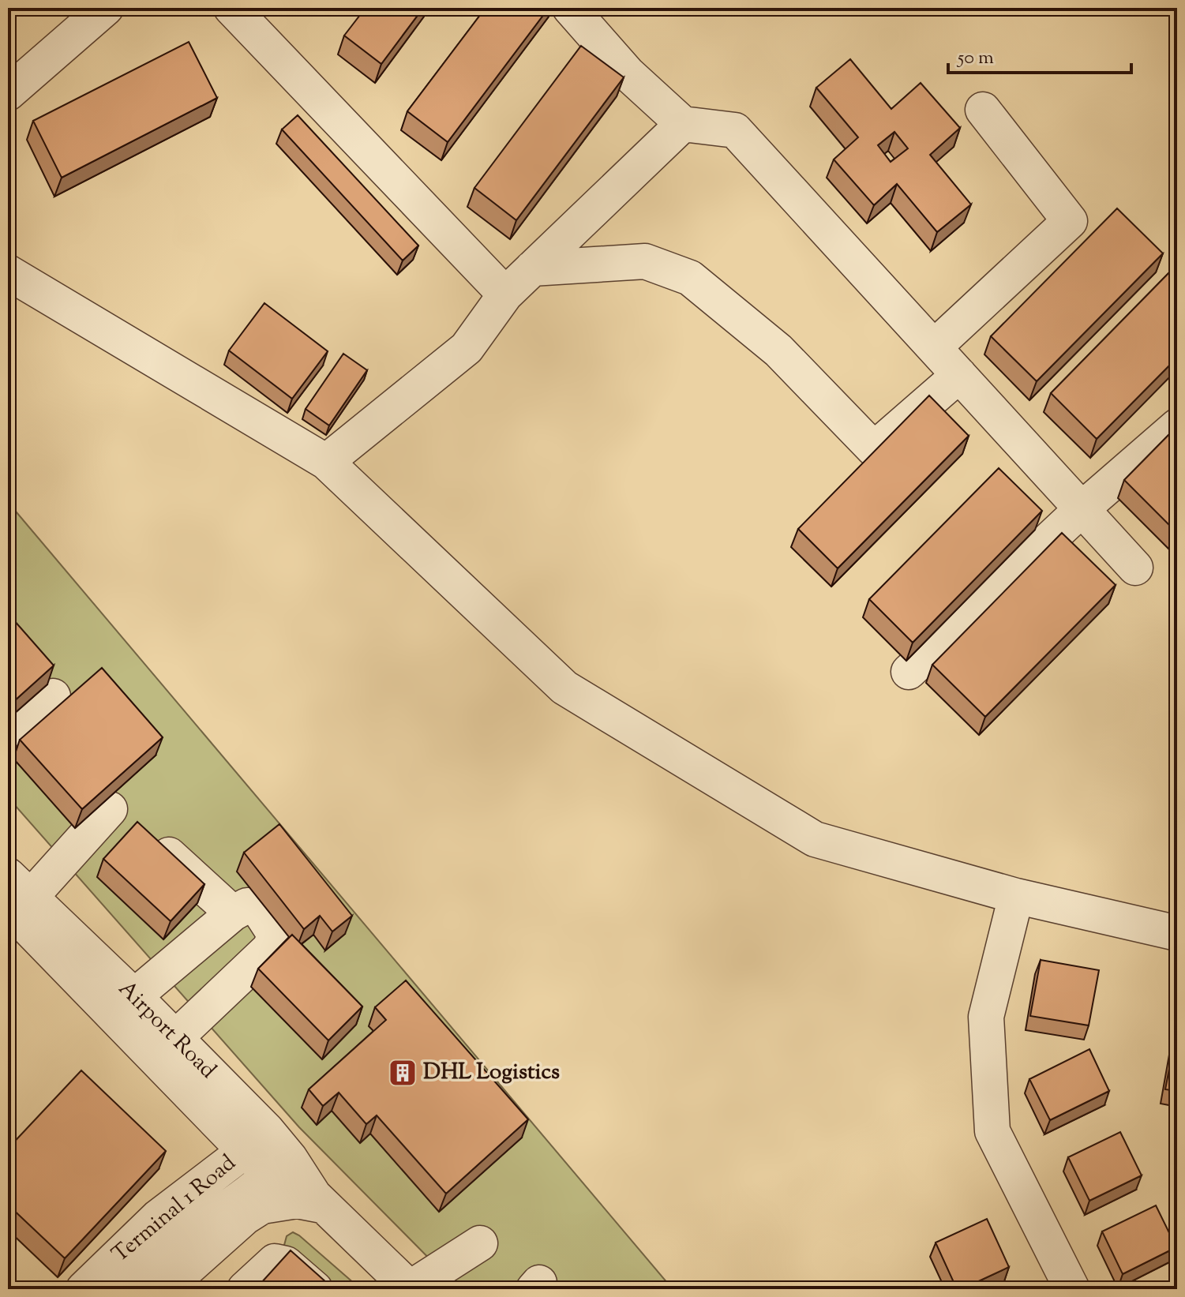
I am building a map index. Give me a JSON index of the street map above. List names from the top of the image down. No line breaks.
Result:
{"streets":{"street":["Airport Road","Terminal 1 Road"]},"crossings":[["Airport Road","Terminal 1 Road"]],"places":{"building":["DHL Logistics"]},"scale_bar":"50 m"}
